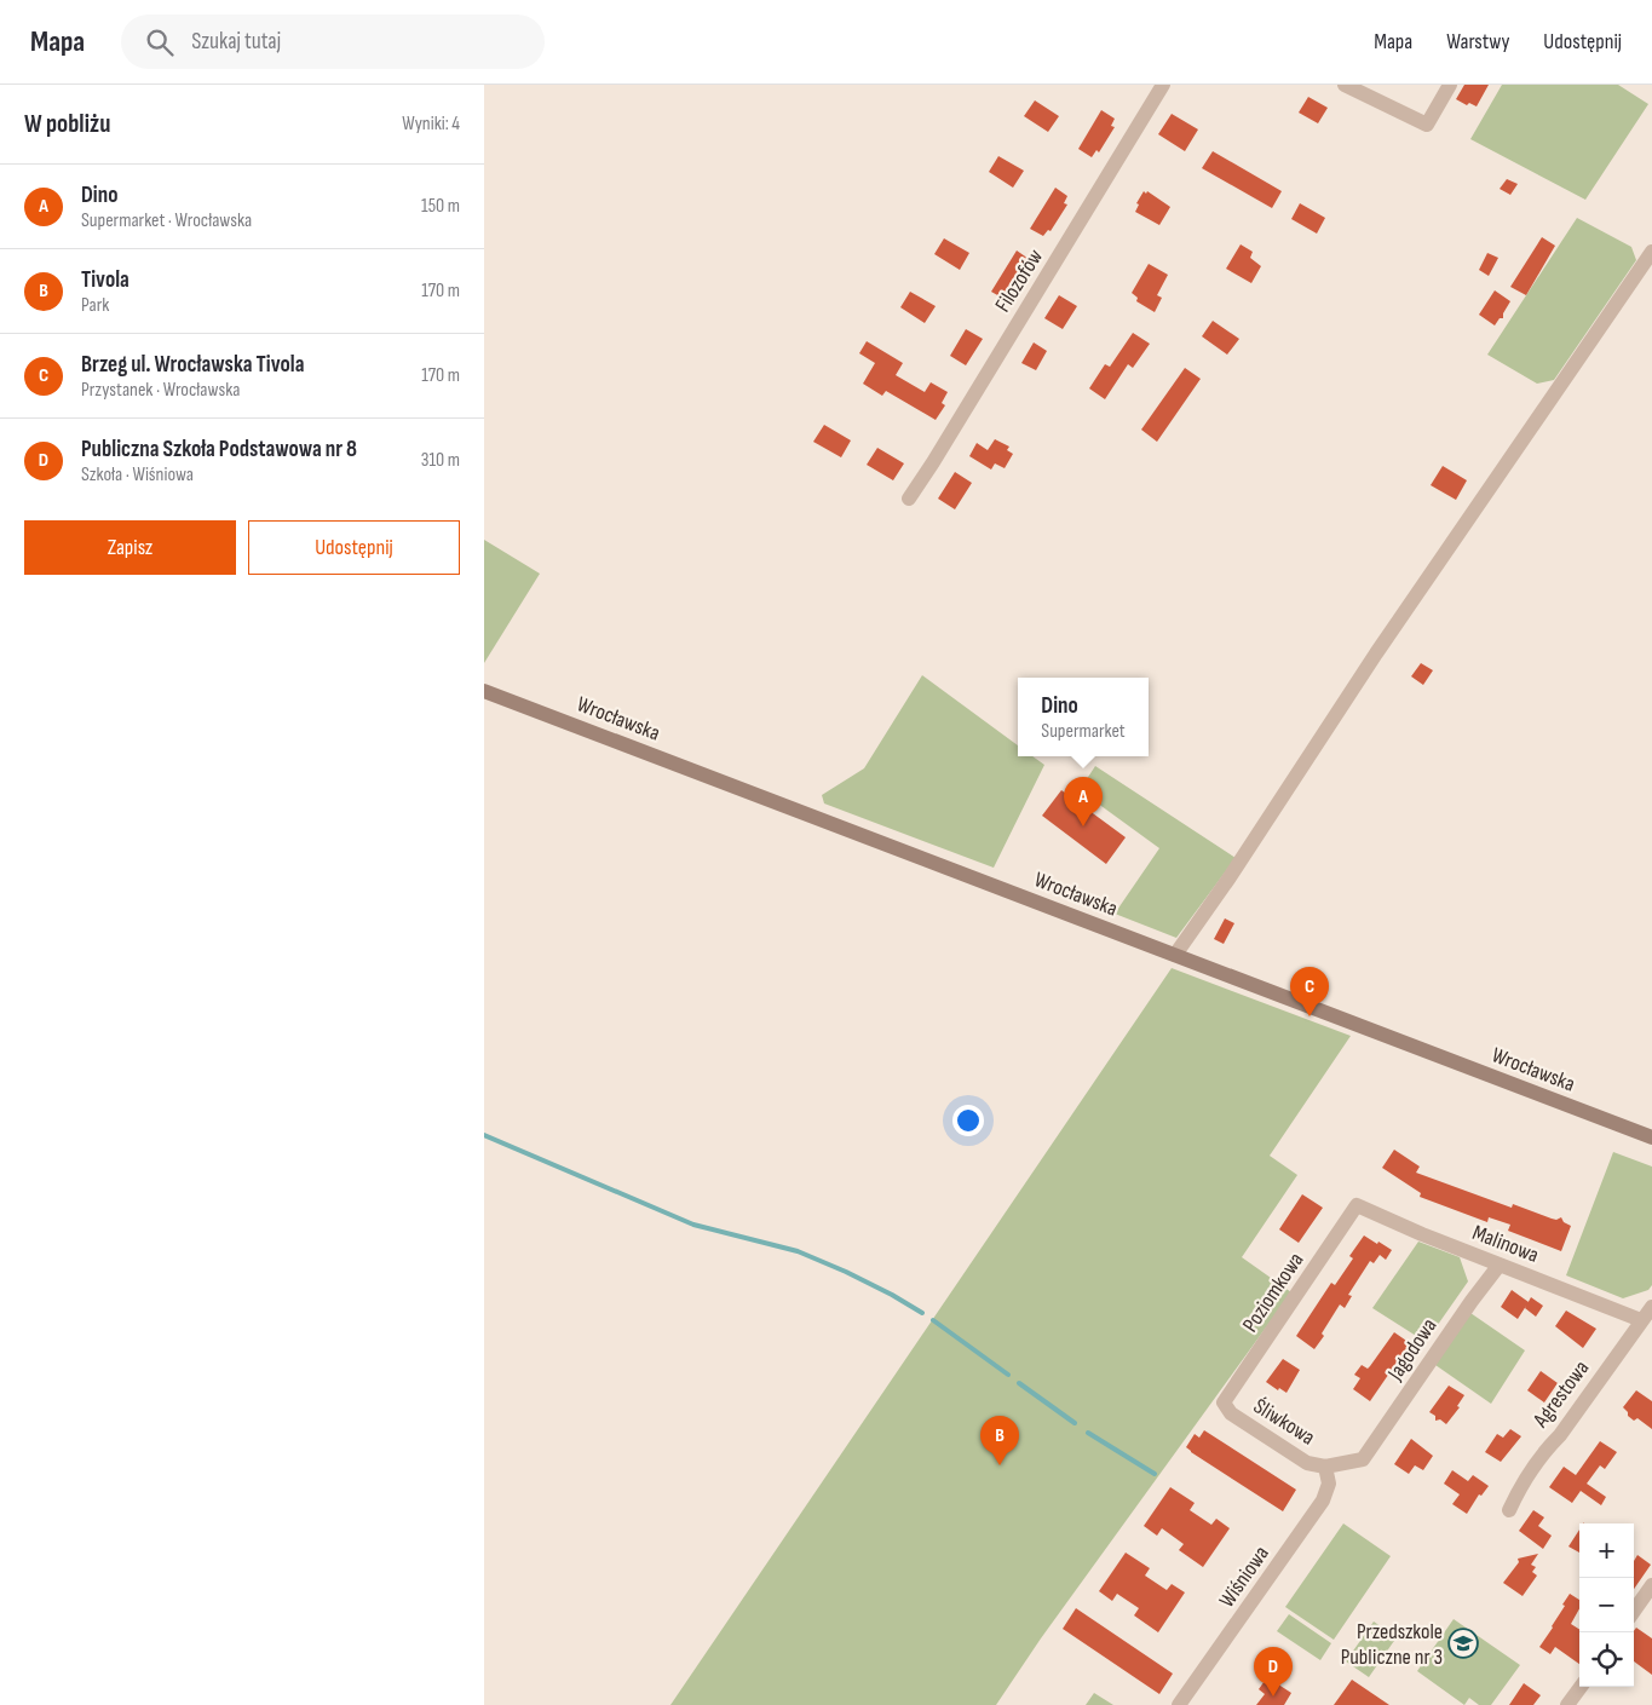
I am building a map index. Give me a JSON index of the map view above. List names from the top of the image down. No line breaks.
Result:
{"streets":{"street":["Filozofów","Wrocławska","Malinowa","Poziomkowa","Jagodowa","Agrestowa","Śliwkowa","Wiśniowa"]},"crossings":[["Malinowa","Poziomkowa"],["Malinowa","Jagodowa"],["Malinowa","Agrestowa"],["Poziomkowa","Śliwkowa"],["Jagodowa","Śliwkowa"],["Śliwkowa","Wiśniowa"]],"places":{"school or university":["Przedszkole Publiczne nr 3"]},"page":{"header":"Mapa","search":"Szukaj tutaj","nav":["Mapa","Warstwy","Udostępnij"],"heading":["W pobliżu","Wyniki: 4"],"list":[{"mark":"A","name":"Dino","note":"Supermarket · Wrocławska","value":"150 m"},{"mark":"B","name":"Tivola","note":"Park","value":"170 m"},{"mark":"C","name":"Brzeg ul. Wrocławska Tivola","note":"Przystanek · Wrocławska","value":"170 m"},{"mark":"D","name":"Publiczna Szkoła Podstawowa nr 8","note":"Szkoła · Wiśniowa","value":"310 m"}],"buttons":["Zapisz","Udostępnij"],"popup":["Dino","Supermarket"],"pins":["A","C","B","D"],"map_buttons":["+","−"]}}
